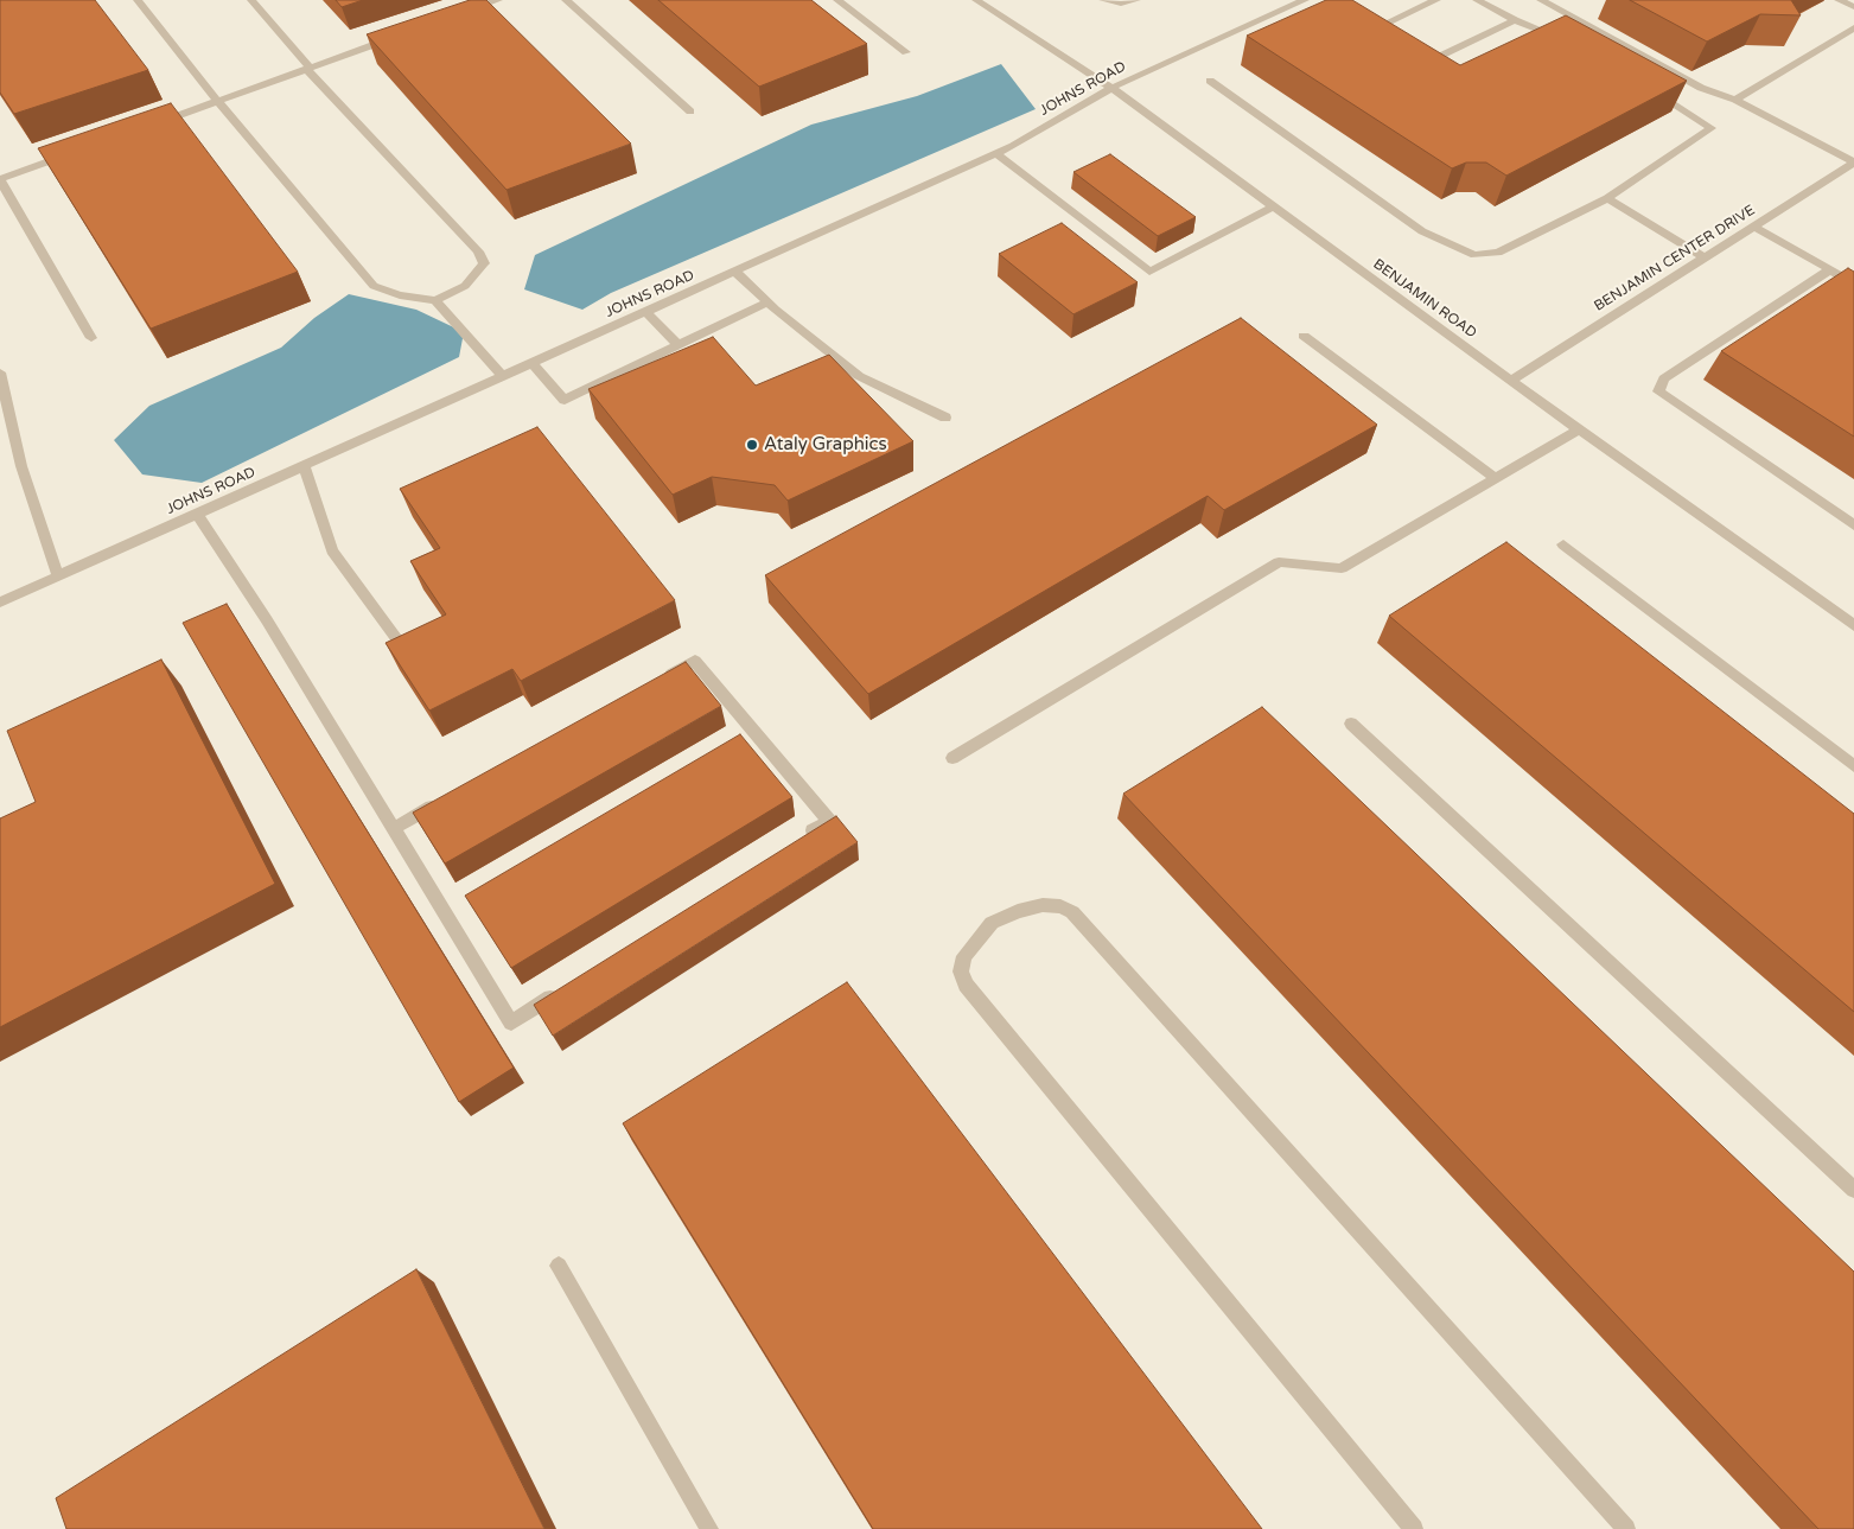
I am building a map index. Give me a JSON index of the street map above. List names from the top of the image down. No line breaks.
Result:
{"streets":{"street":["JOHNS ROAD","BENJAMIN CENTER DRIVE","BENJAMIN ROAD"]},"crossings":[["JOHNS ROAD","BENJAMIN ROAD"],["BENJAMIN CENTER DRIVE","BENJAMIN ROAD"]],"places":["Ataly Graphics"]}
